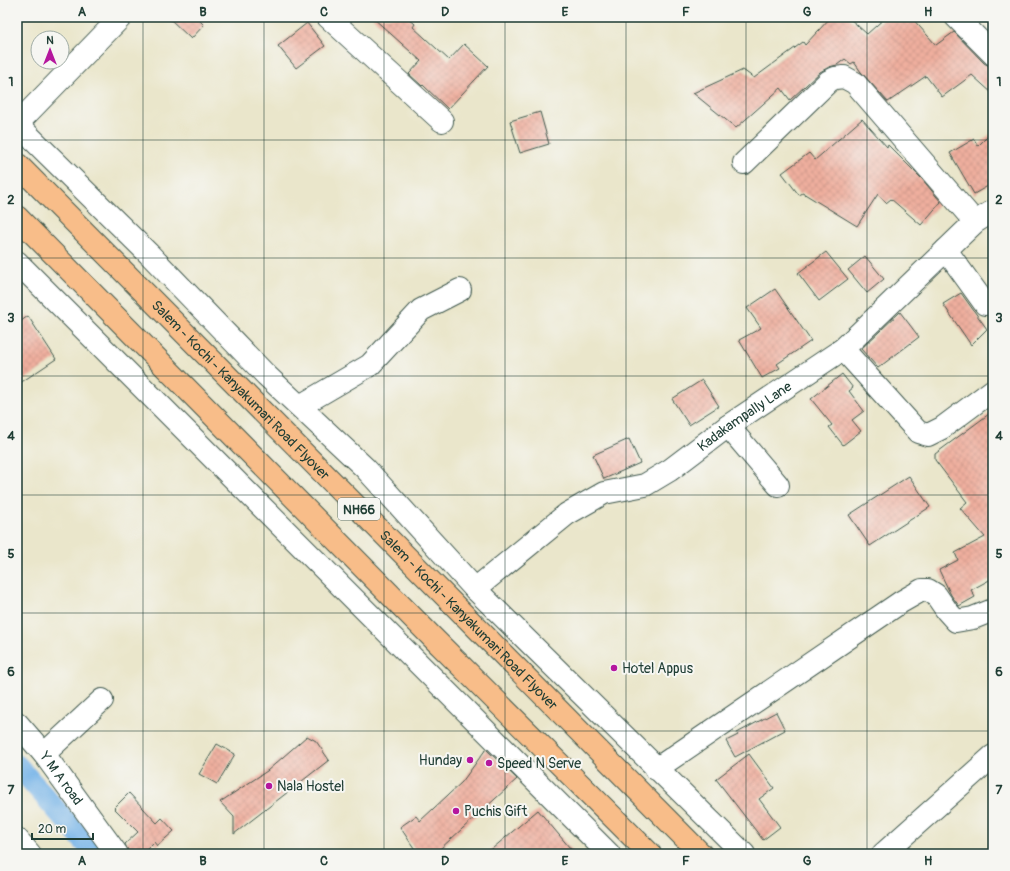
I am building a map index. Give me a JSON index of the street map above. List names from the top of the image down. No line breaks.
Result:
{"streets":{"highway":["Salem - Kochi - Kanyakumari Road Flyover","NH66"],"street":["Kadakampally Lane","Y M A road"]},"places":["Hotel Appus","Hunday","Speed N Serve","Nala Hostel","Puchis Gift"],"scale_bar":"20 m","north":"top","grid":{"columns":["A","B","C","D","E","F","G","H"],"rows":["1","2","3","4","5","6","7"]}}
